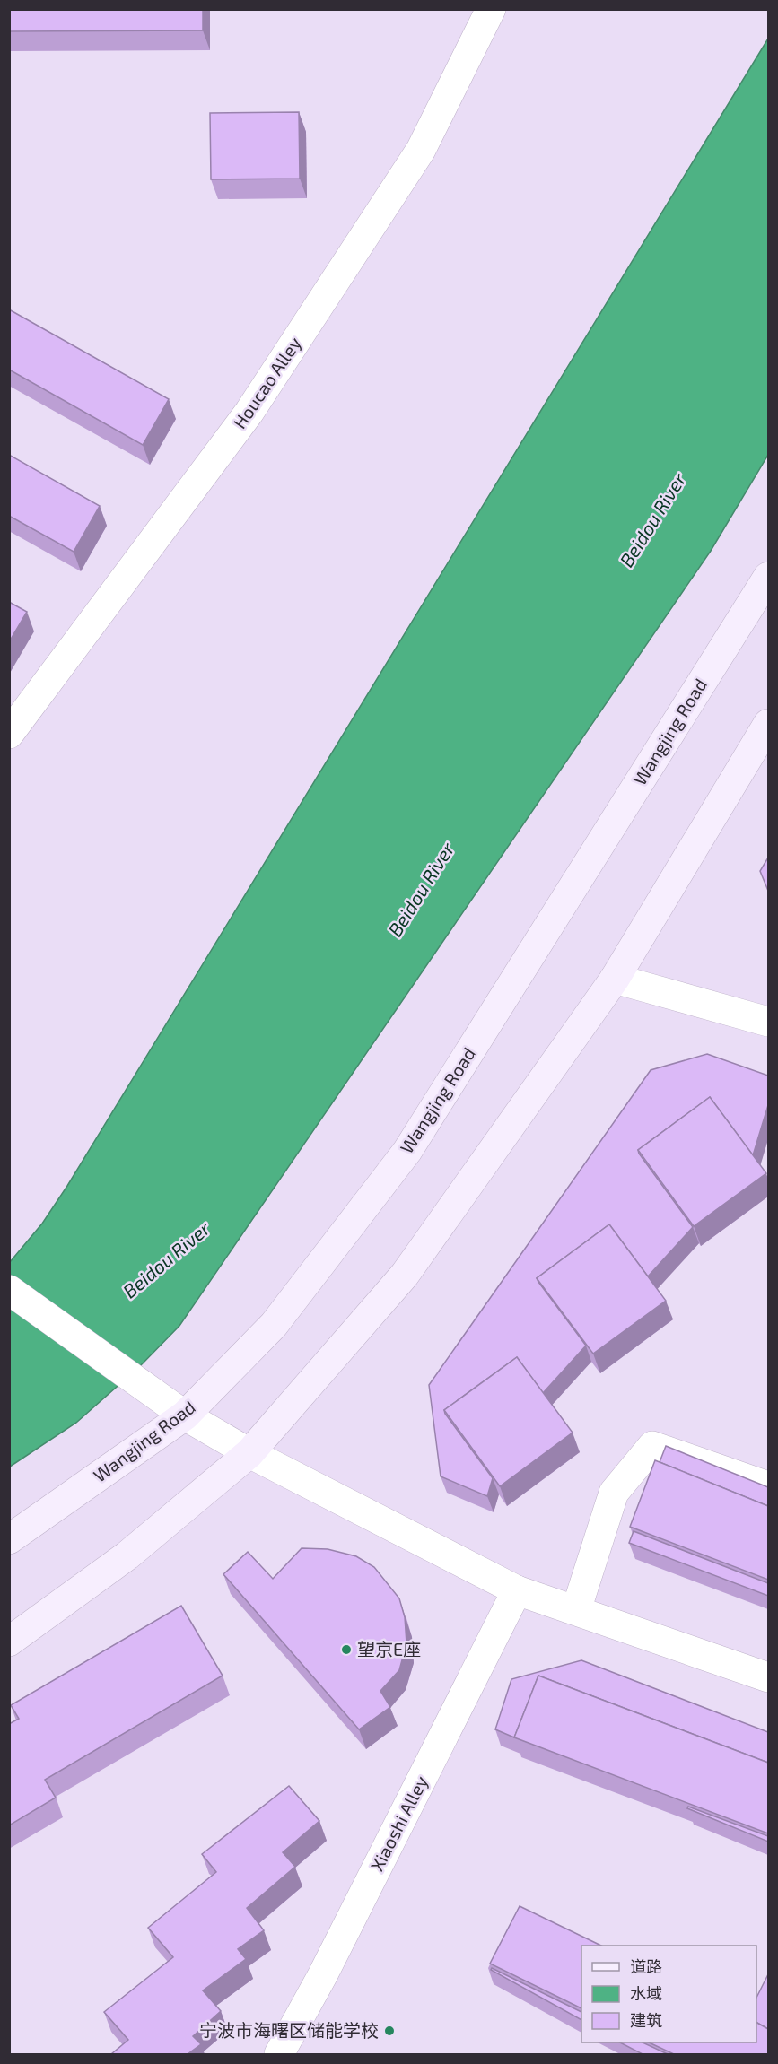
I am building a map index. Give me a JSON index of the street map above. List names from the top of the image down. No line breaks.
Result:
{"streets":{"main road":["Wangjing Road"],"street":["Houcao Alley","Xiaoshi Alley"]},"water":["Beidou River"],"places":["望京E座","宁波市海曙区储能学校"],"legend":["道路","水域","建筑"]}
